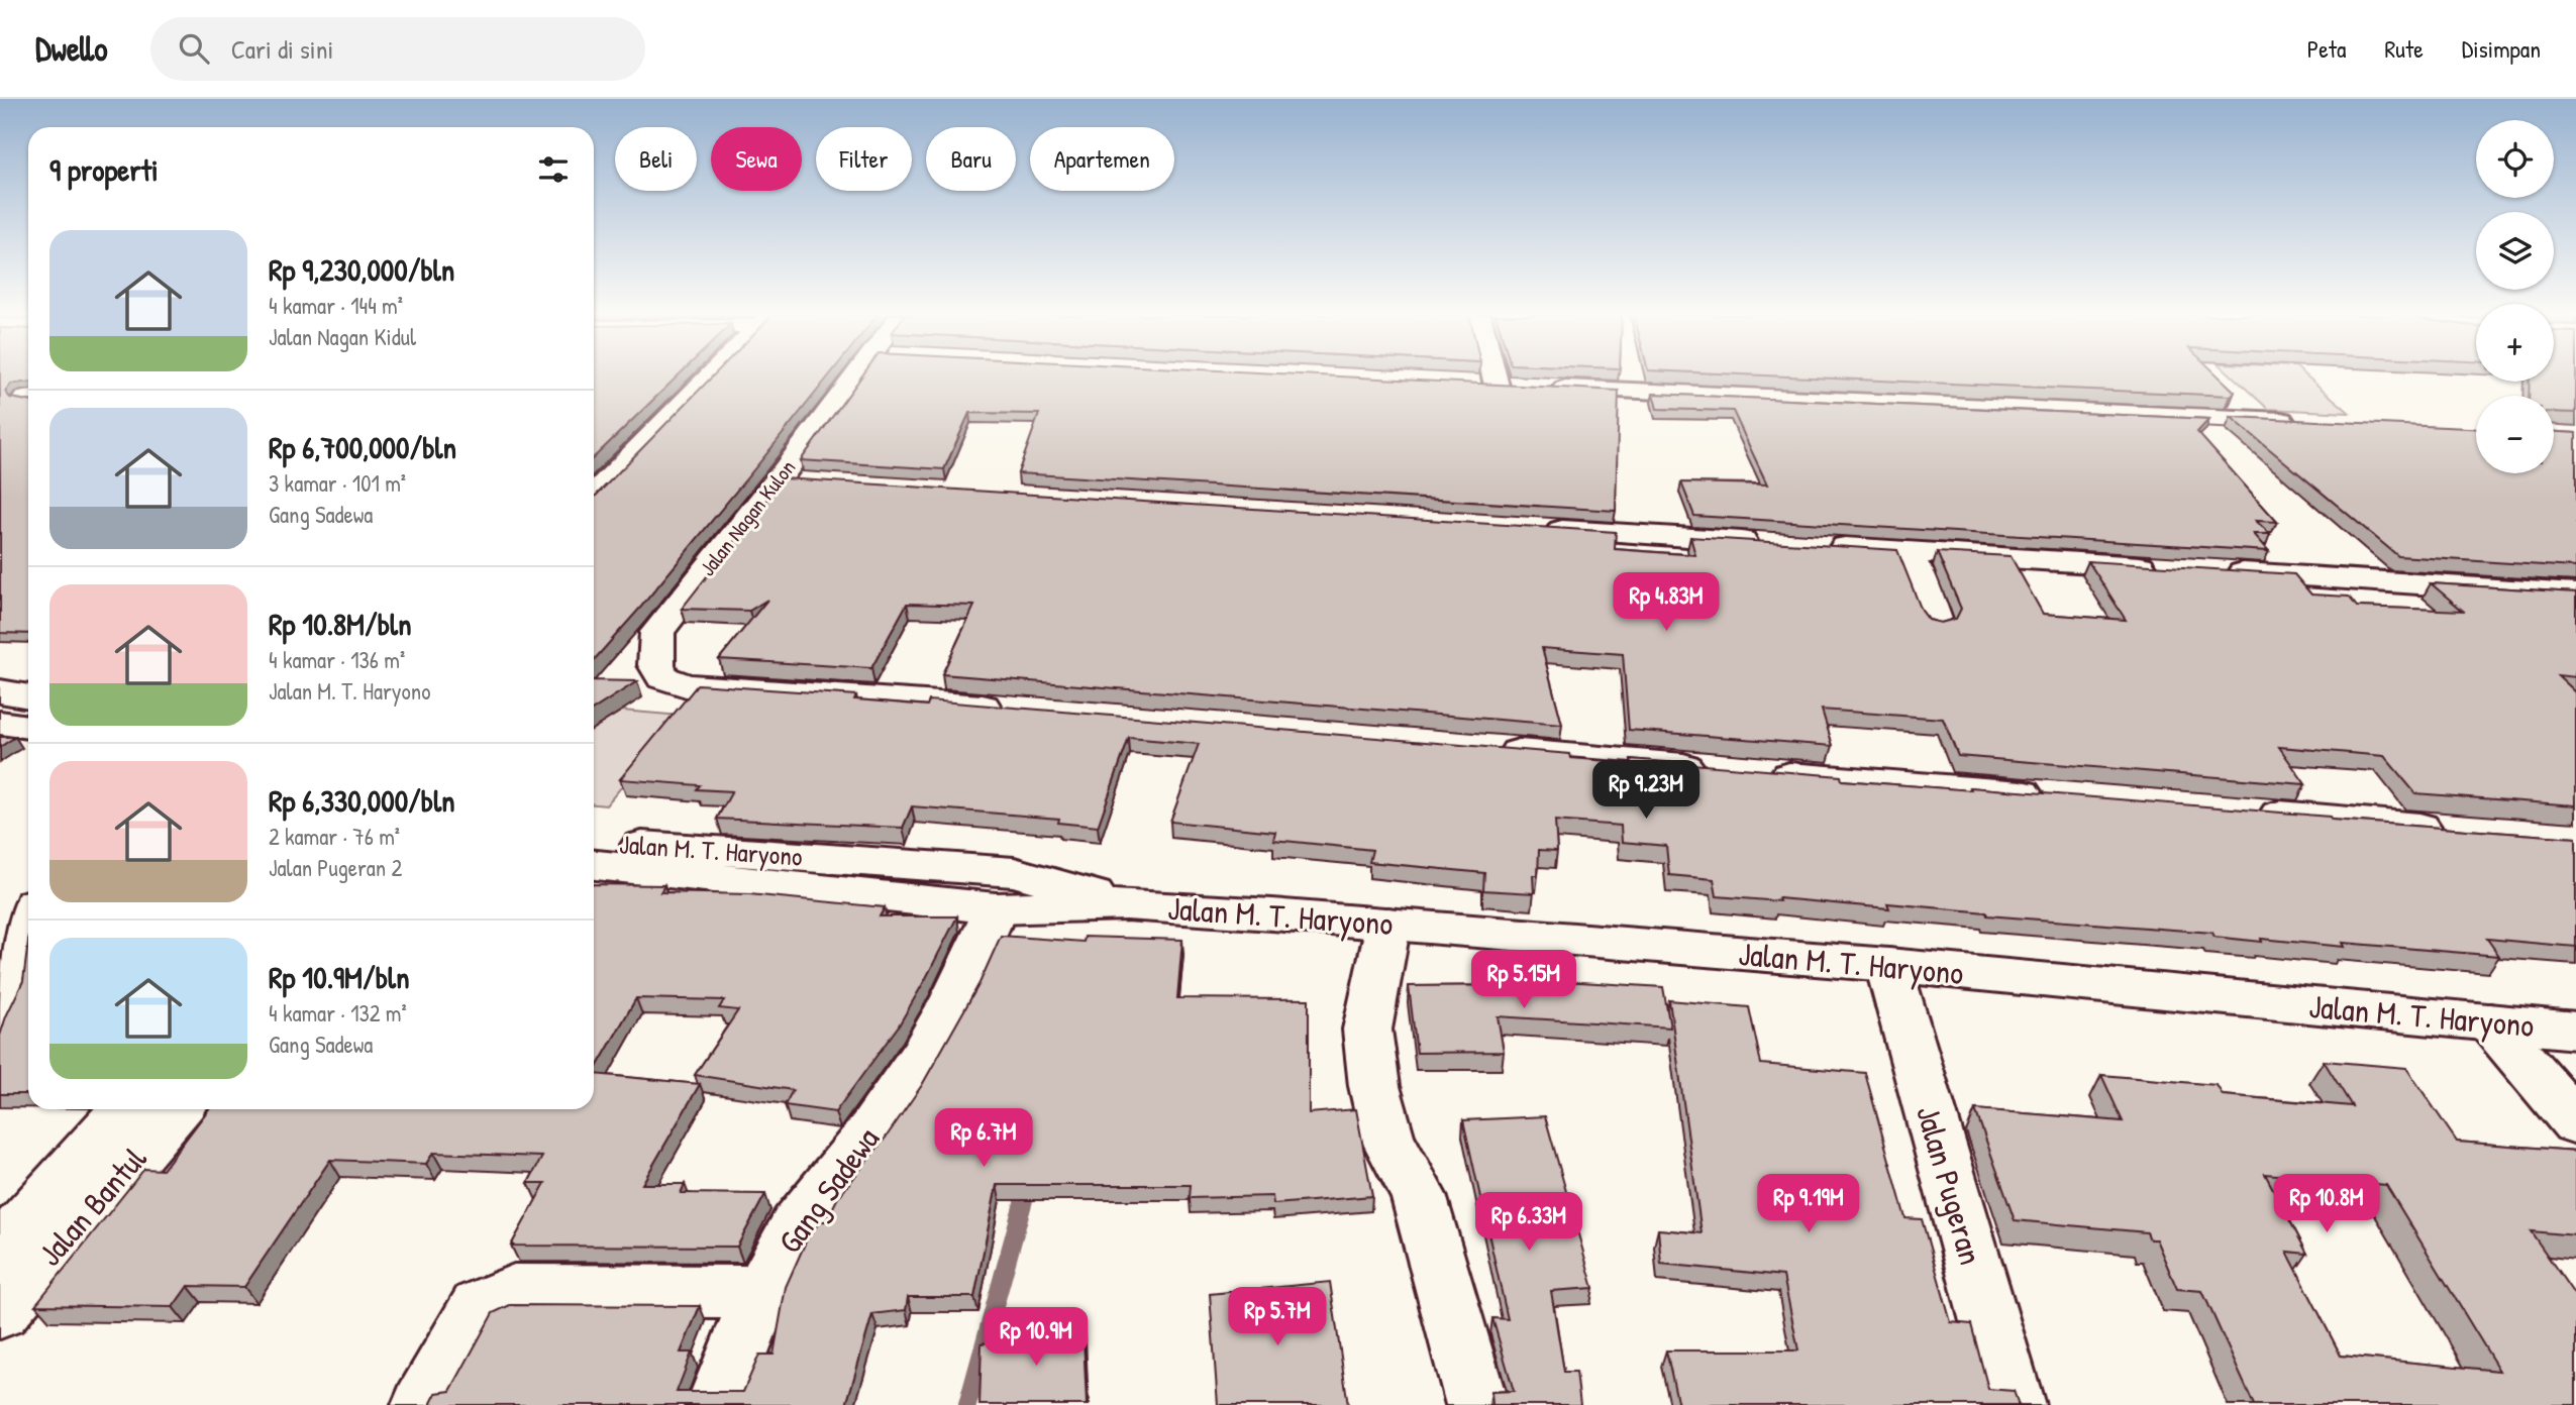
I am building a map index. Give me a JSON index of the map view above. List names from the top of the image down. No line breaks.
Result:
{"streets":{"street":["Jalan Nagan Kulon","Jalan M. T. Haryono","Jalan Pugeran","Gang Sadewa","Jalan Bantul"]},"crossings":[["Jalan M. T. Haryono","Jalan Pugeran"],["Jalan M. T. Haryono","Gang Sadewa"]],"page":{"header":"Dwello","search":"Cari di sini","nav":["Peta","Rute","Disimpan"],"map_buttons":["+","−"],"chip":["Beli","Sewa","Filter","Baru","Apartemen"],"heading":"9 properti","list":[{"name":"Rp 9,230,000/bln","note":"4 kamar · 144 m² · Jalan Nagan Kidul"},{"name":"Rp 6,700,000/bln","note":"3 kamar · 101 m² · Gang Sadewa"},{"name":"Rp 10.8M/bln","note":"4 kamar · 136 m² · Jalan M. T. Haryono"},{"name":"Rp 6,330,000/bln","note":"2 kamar · 76 m² · Jalan Pugeran 2"},{"name":"Rp 10.9M/bln","note":"4 kamar · 132 m² · Gang Sadewa"}],"price":["Rp 4.83M","Rp 9.23M","Rp 5.15M","Rp 6.7M","Rp 9.19M","Rp 10.8M","Rp 6.33M","Rp 5.7M","Rp 10.9M"]}}
